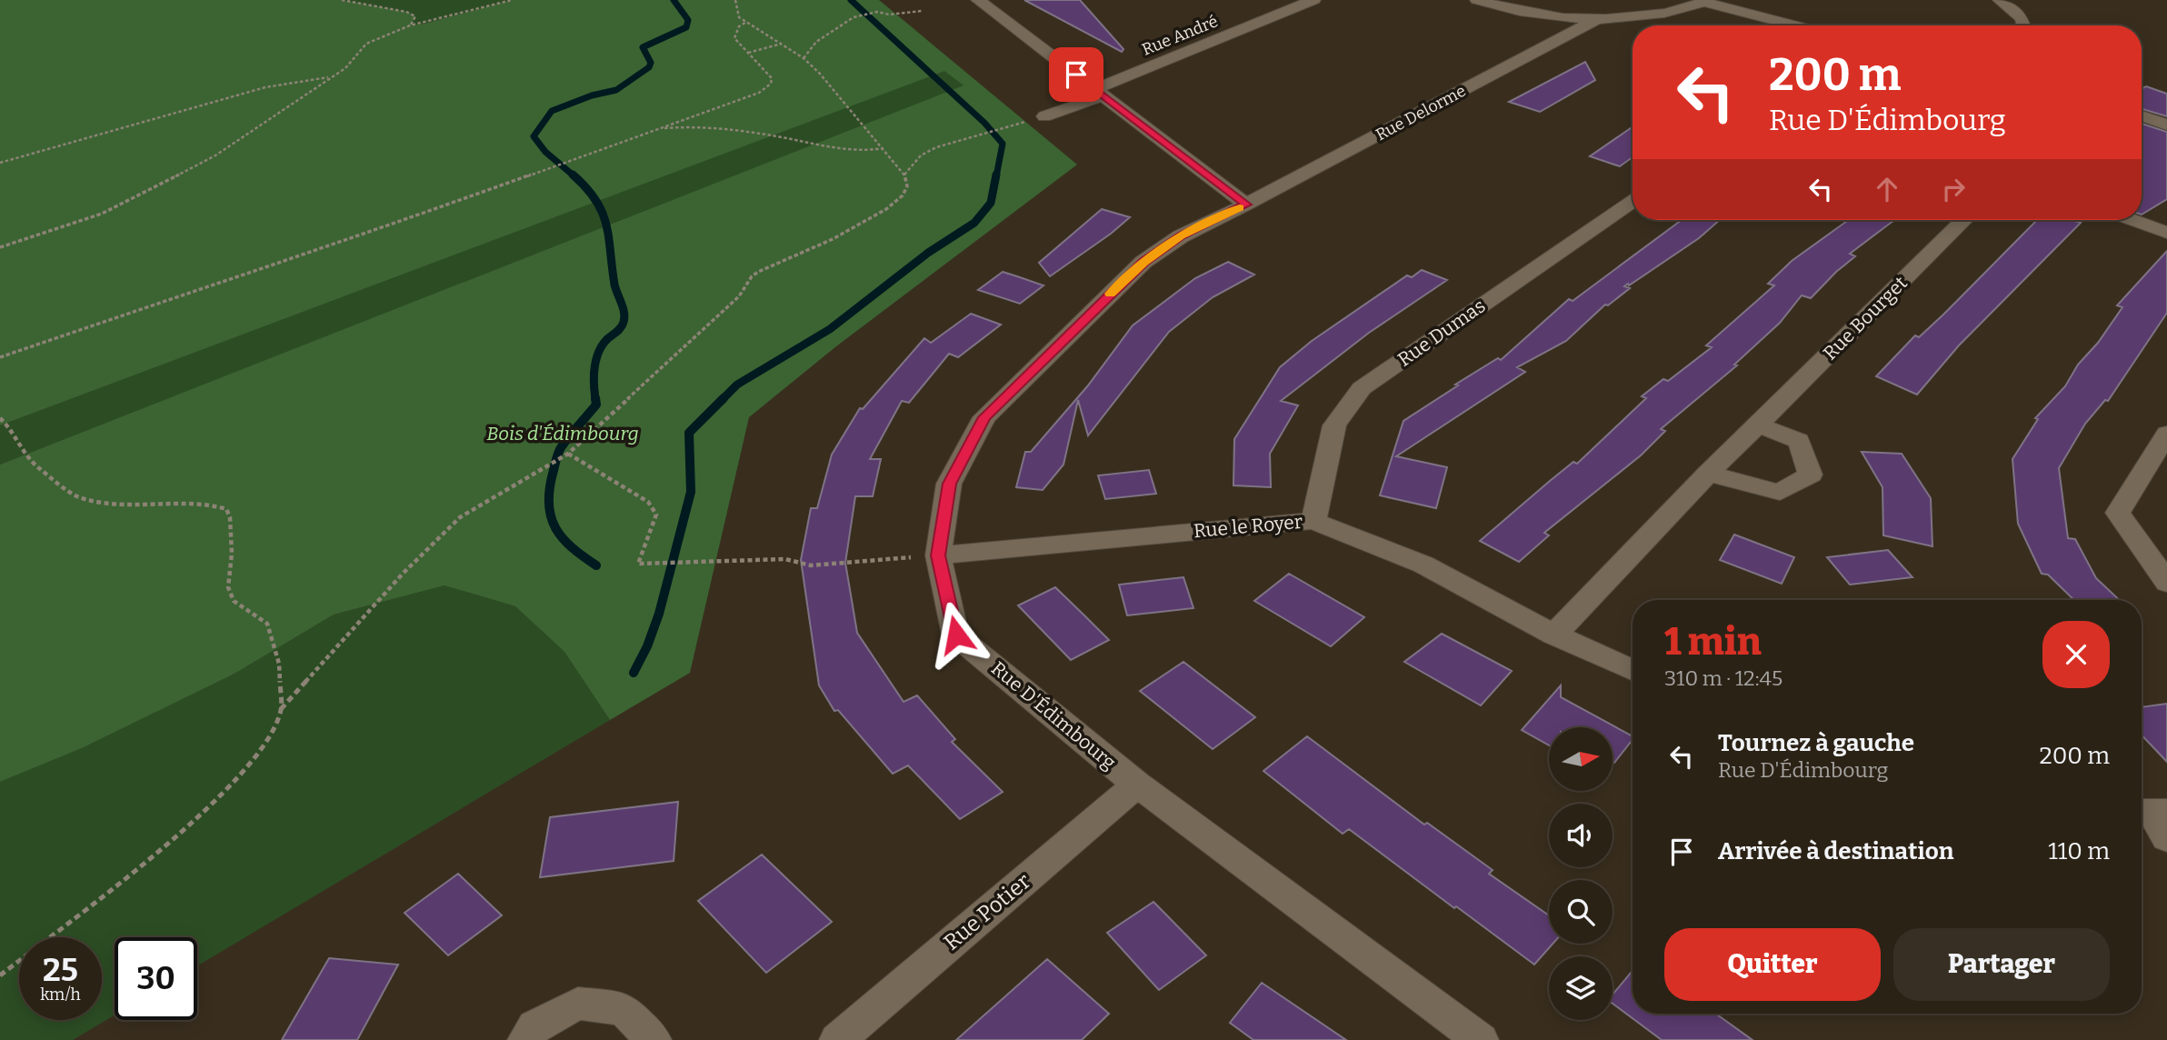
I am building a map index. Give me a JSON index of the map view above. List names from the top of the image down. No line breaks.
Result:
{"streets":{"street":["Rue André","Rue Delorme","Rue Bourget","Rue Dumas","Rue le Royer","Rue D'Édimbourg","Rue Potier"]},"crossings":[["Rue Delorme","Rue D'Édimbourg"],["Rue Bourget","Rue le Royer"],["Rue Dumas","Rue le Royer"],["Rue le Royer","Rue D'Édimbourg"],["Rue D'Édimbourg","Rue Potier"]],"parks":["Bois d'Édimbourg"],"north":"right","page":{"turn":["200 m","Rue D'Édimbourg"],"heading":["1 min","310 m · 12:45"],"list":[{"name":"Tournez à gauche","note":"Rue D'Édimbourg","value":"200 m"},{"name":"Arrivée à destination","value":"110 m"}],"buttons":["Quitter","Partager"],"speed":"25 km/h","limit":"30"}}
